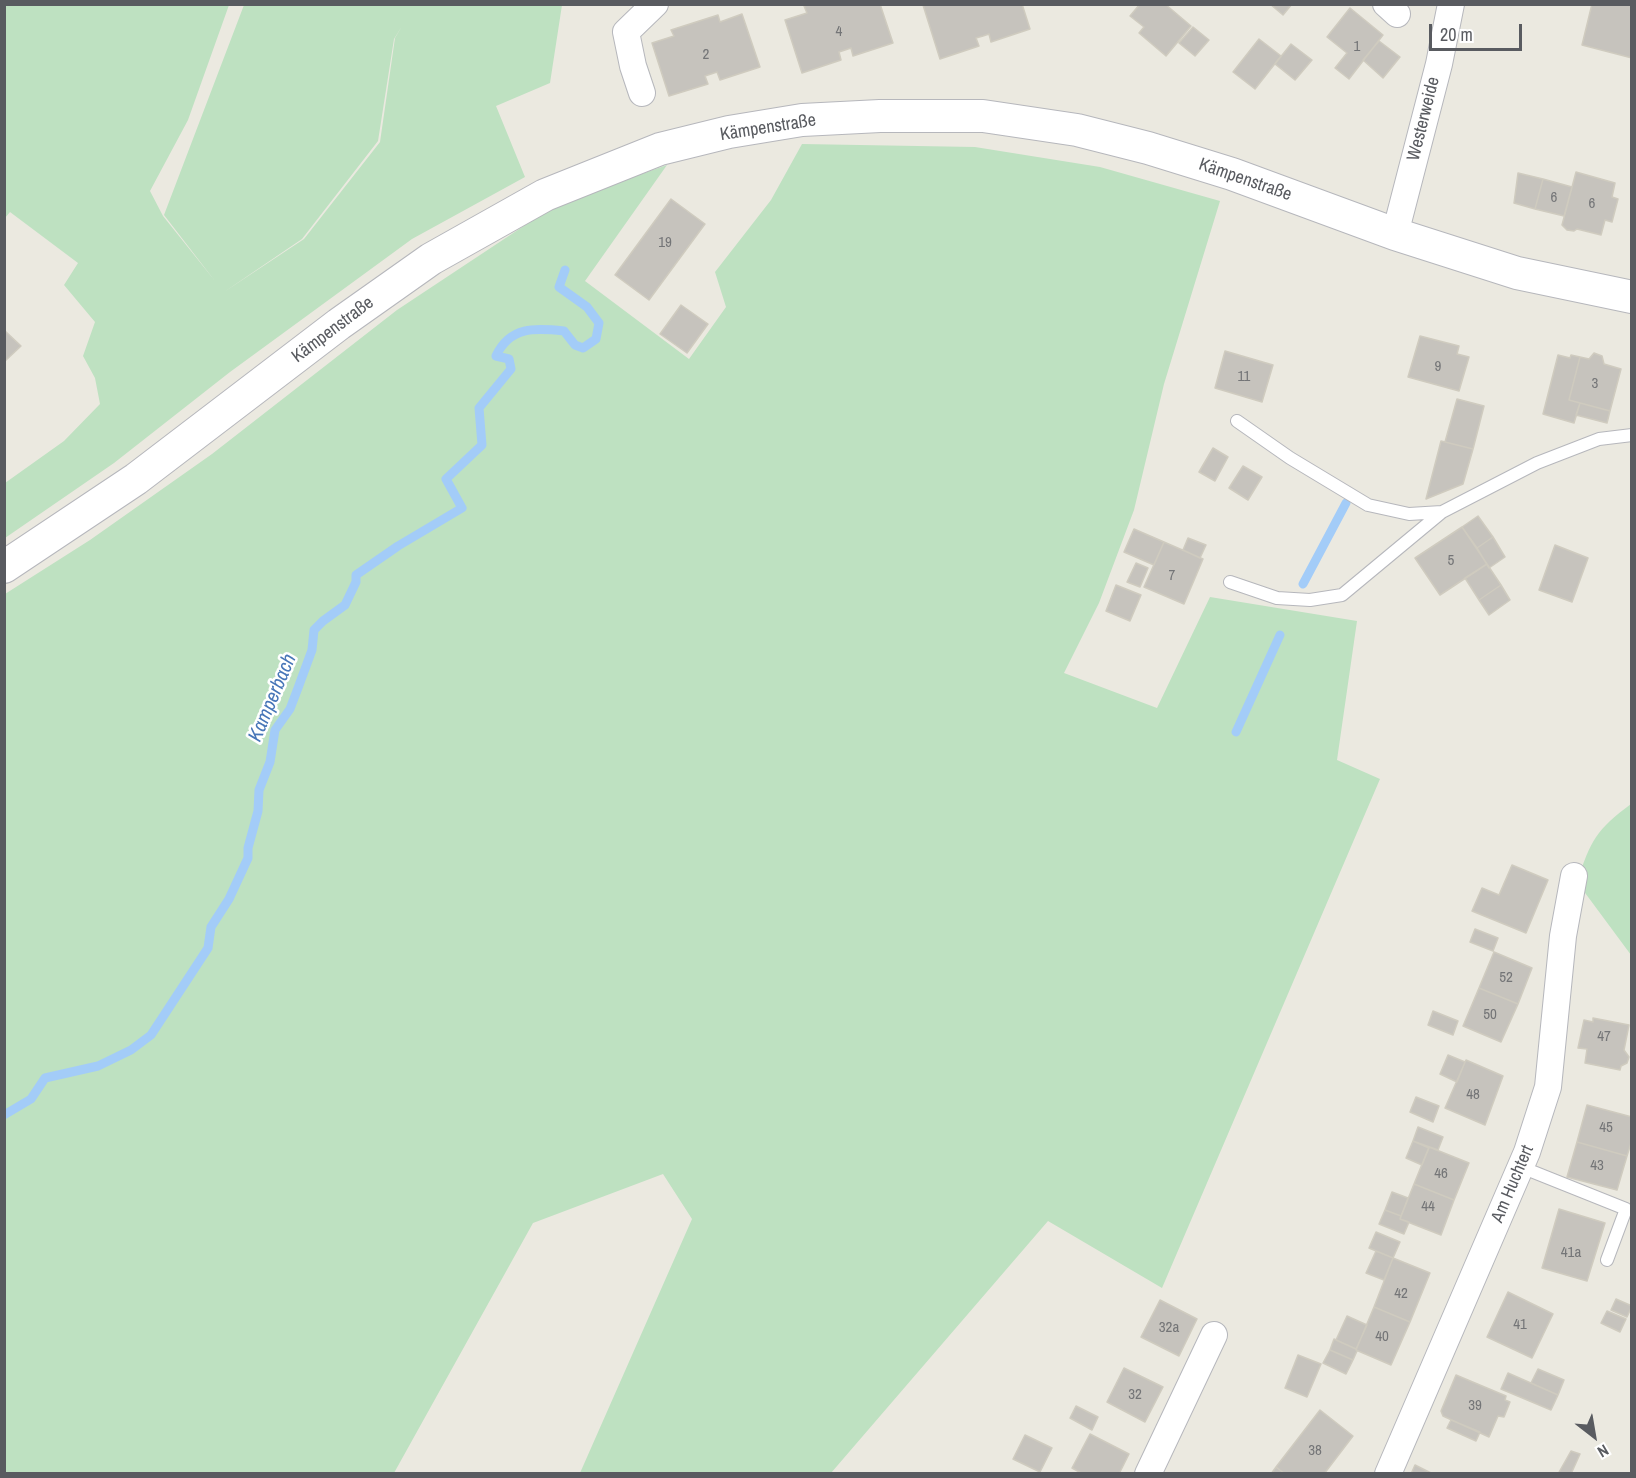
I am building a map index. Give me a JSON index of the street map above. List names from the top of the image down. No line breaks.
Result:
{"streets":{"street":["Westerweide","Kämpenstraße","Am Huchtert"]},"crossings":[["Westerweide","Kämpenstraße"]],"water":["Kamperbach"],"house_numbers":["4","1","2","6","6","19","9","11","3","5","7","52","50","47","48","45","43","46","44","41a","42","41","32a","40","32","39","38"],"scale_bar":"20 m","north":"bottom right"}
